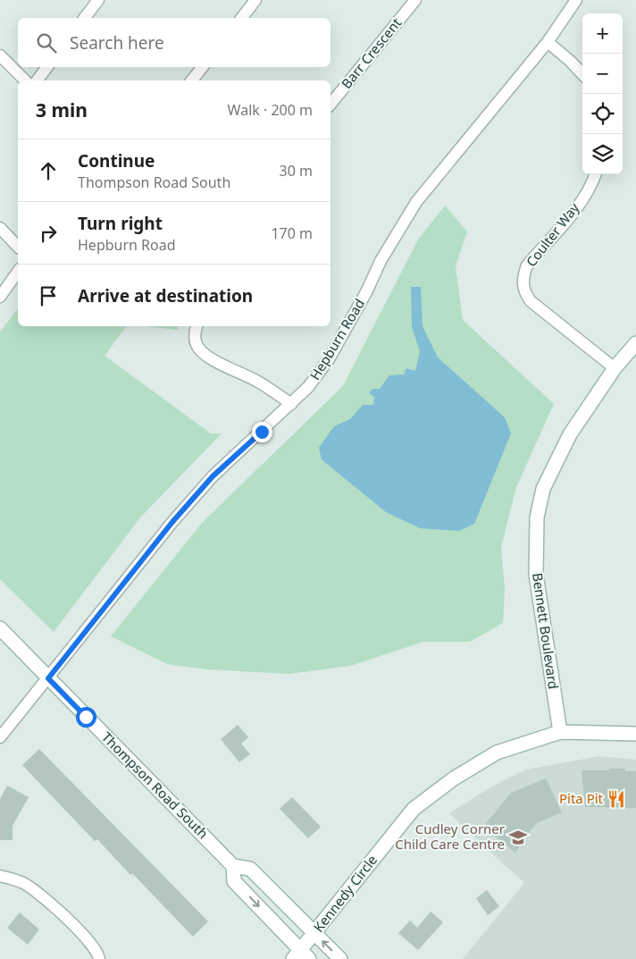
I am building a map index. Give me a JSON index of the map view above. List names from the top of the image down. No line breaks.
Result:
{"streets":{"street":["Barr Crescent","Coulter Way","Hepburn Road","Bennett Boulevard","Thompson Road South","Kennedy Circle"]},"crossings":[["Coulter Way","Bennett Boulevard"],["Hepburn Road","Thompson Road South"],["Bennett Boulevard","Kennedy Circle"],["Thompson Road South","Kennedy Circle"]],"places":{"restaurant":["Pita Pit"],"school or university":["Cudley Corner Child Care Centre"]},"page":{"map_buttons":["+","−"],"search":"Search here","heading":["3 min","Walk · 200 m"],"list":[["Continue","Thompson Road South","30 m"],["Turn right","Hepburn Road","170 m"],"Arrive at destination"]}}
